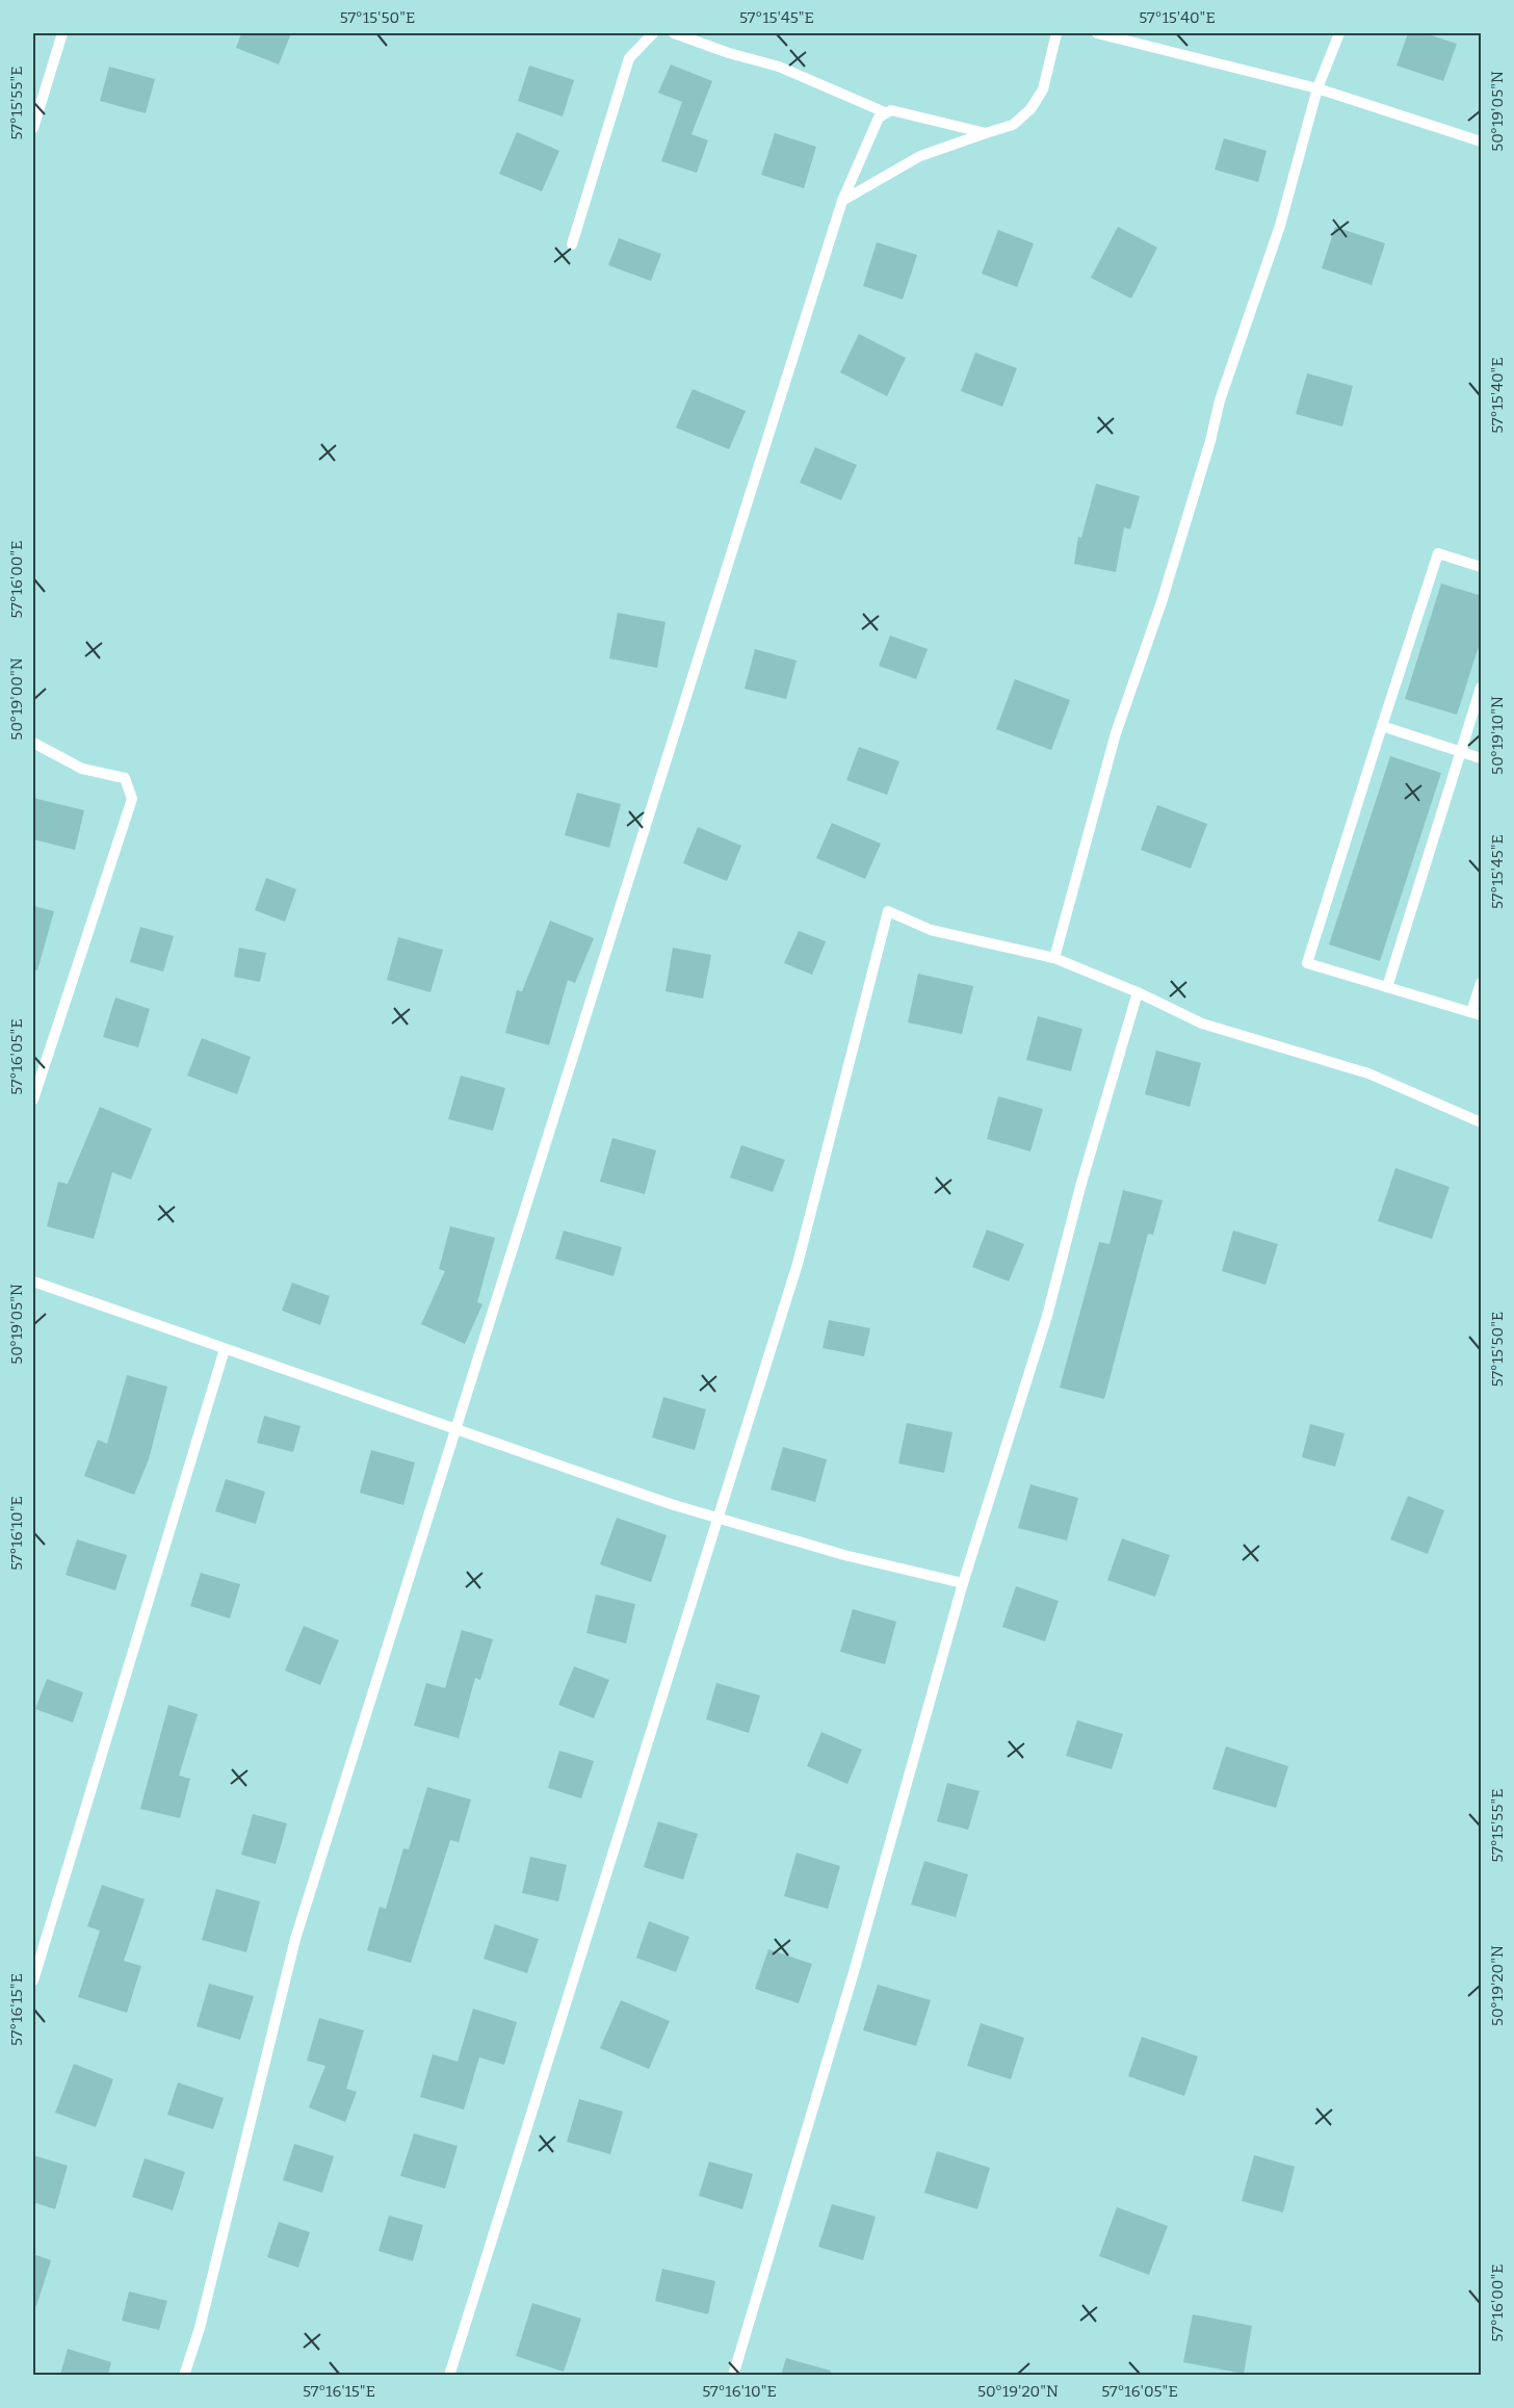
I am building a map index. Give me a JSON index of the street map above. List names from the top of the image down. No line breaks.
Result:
{"coordinates":["57°15'50\"E","57°15'45\"E","57°15'40\"E","57°15'55\"E","50°19'05\"N","57°16'00\"E","50°19'00\"N","50°19'10\"N","57°16'05\"E","57°16'10\"E","50°19'20\"N","57°16'15\"E"]}
